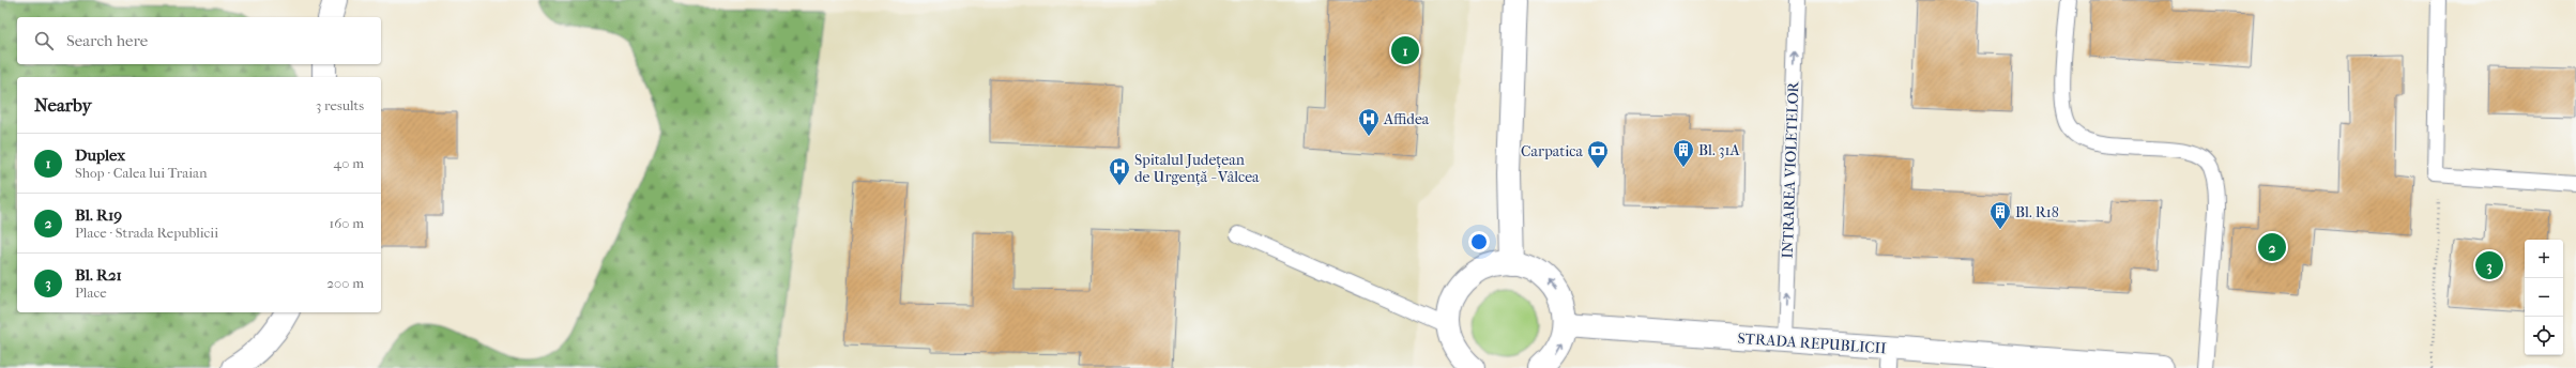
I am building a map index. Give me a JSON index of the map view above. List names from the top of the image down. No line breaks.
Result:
{"streets":{"main road":["STRADA REPUBLICII"],"lane":["INTRAREA VIOLETELOR"]},"crossings":[["INTRAREA VIOLETELOR","STRADA REPUBLICII"]],"one_way":["INTRAREA VIOLETELOR"],"places":{"hospital":["Affidea","Spitalul Județean de Urgență - Vâlcea"],"building":["Bl. 31A","Bl. R18"],"bank":["Carpatica"]},"page":{"search":"Search here","pins":["1","2","3"],"heading":["Nearby","3 results"],"list":[{"mark":"1","name":"Duplex","note":"Shop · Calea lui Traian","value":"40 m"},{"mark":"2","name":"Bl. R19","note":"Place · Strada Republicii","value":"160 m"},{"mark":"3","name":"Bl. R21","note":"Place","value":"200 m"}],"map_buttons":["+","−"]}}
